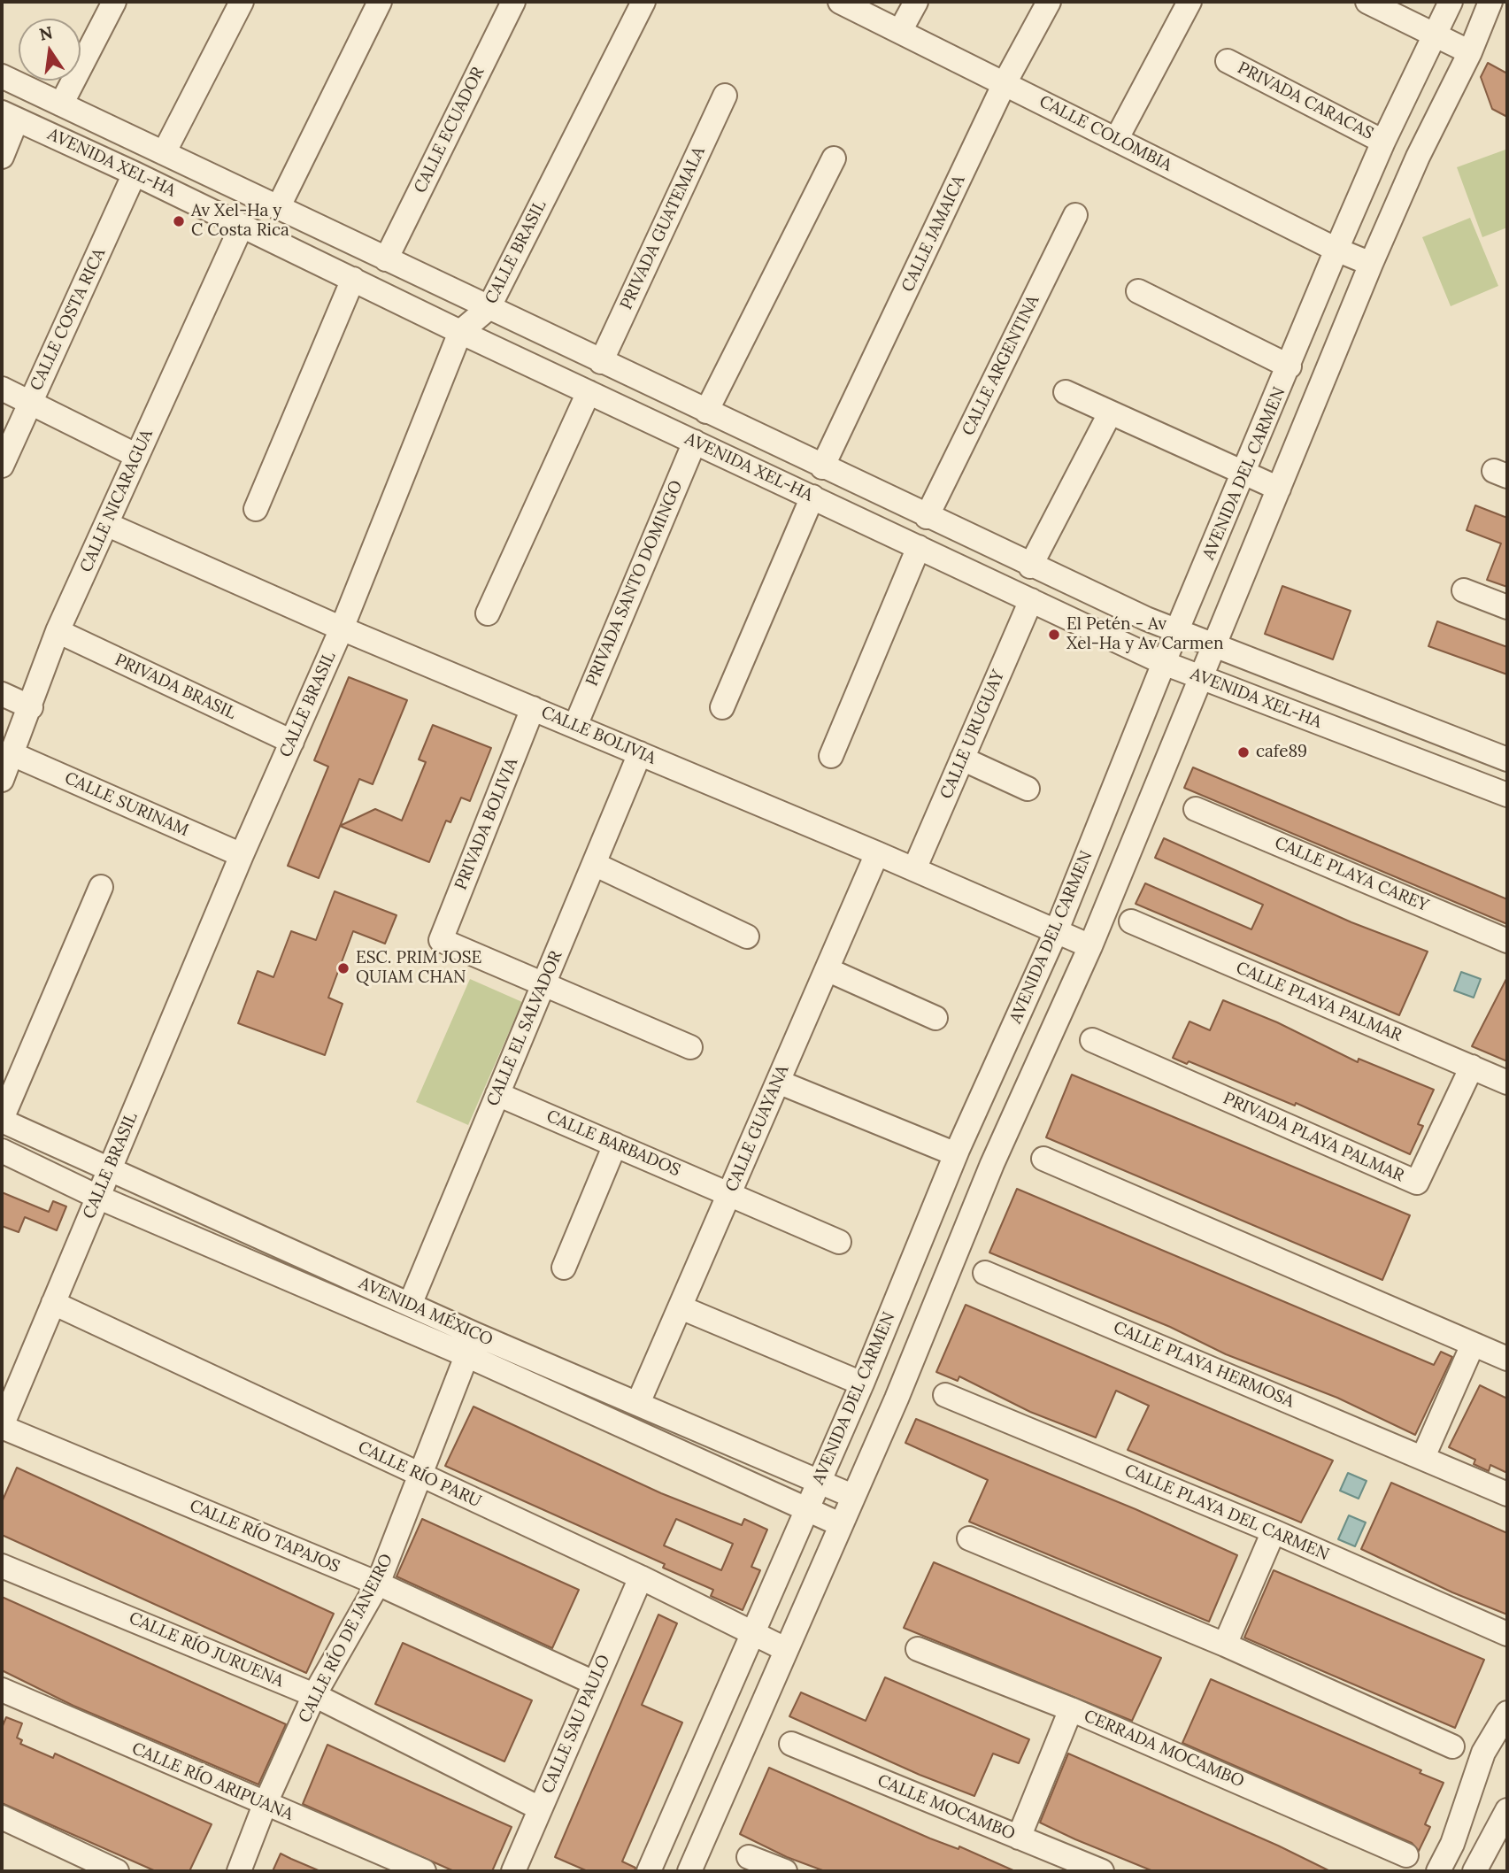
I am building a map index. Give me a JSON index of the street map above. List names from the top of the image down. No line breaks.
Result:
{"streets":{"street":["PRIVADA CARACAS","CALLE ECUADOR","CALLE COLOMBIA","AVENIDA XEL-HA","PRIVADA GUATEMALA","CALLE JAMAICA","CALLE BRASIL","CALLE COSTA RICA","CALLE ARGENTINA","AVENIDA DEL CARMEN","CALLE NICARAGUA","PRIVADA SANTO DOMINGO","PRIVADA BRASIL","CALLE URUGUAY","CALLE BOLIVIA","CALLE SURINAM","PRIVADA BOLIVIA","CALLE PLAYA CAREY","CALLE PLAYA PALMAR","CALLE EL SALVADOR","CALLE GUAYANA","PRIVADA PLAYA PALMAR","CALLE BARBADOS","AVENIDA MÉXICO","CALLE PLAYA HERMOSA","CALLE RÍO PARU","CALLE PLAYA DEL CARMEN","CALLE RÍO TAPAJOS","CALLE RÍO DE JANEIRO","CALLE RÍO JURUENA","CALLE SAU PAULO","CERRADA MOCAMBO","CALLE RÍO ARIPUANA","CALLE MOCAMBO"]},"crossings":[["PRIVADA CARACAS","AVENIDA DEL CARMEN"],["CALLE ECUADOR","AVENIDA XEL-HA"],["CALLE COLOMBIA","CALLE JAMAICA"],["CALLE COLOMBIA","AVENIDA DEL CARMEN"],["AVENIDA XEL-HA","PRIVADA GUATEMALA"],["AVENIDA XEL-HA","CALLE JAMAICA"],["AVENIDA XEL-HA","CALLE BRASIL"],["AVENIDA XEL-HA","CALLE COSTA RICA"],["AVENIDA XEL-HA","CALLE ARGENTINA"],["AVENIDA XEL-HA","AVENIDA DEL CARMEN"],["AVENIDA XEL-HA","CALLE NICARAGUA"],["AVENIDA XEL-HA","PRIVADA SANTO DOMINGO"],["AVENIDA XEL-HA","CALLE URUGUAY"],["CALLE BRASIL","PRIVADA BRASIL"],["CALLE BRASIL","CALLE BOLIVIA"],["CALLE BRASIL","CALLE SURINAM"],["CALLE BRASIL","AVENIDA MÉXICO"],["CALLE BRASIL","CALLE RÍO PARU"],["CALLE BRASIL","CALLE RÍO TAPAJOS"],["AVENIDA DEL CARMEN","CALLE BOLIVIA"],["AVENIDA DEL CARMEN","AVENIDA MÉXICO"],["AVENIDA DEL CARMEN","CALLE RÍO PARU"],["CALLE NICARAGUA","PRIVADA BRASIL"],["CALLE NICARAGUA","CALLE BOLIVIA"],["CALLE NICARAGUA","CALLE SURINAM"],["PRIVADA SANTO DOMINGO","CALLE BOLIVIA"],["CALLE URUGUAY","CALLE BOLIVIA"],["CALLE BOLIVIA","PRIVADA BOLIVIA"],["CALLE BOLIVIA","CALLE EL SALVADOR"],["CALLE BOLIVIA","CALLE GUAYANA"],["PRIVADA BOLIVIA","CALLE EL SALVADOR"],["CALLE PLAYA PALMAR","PRIVADA PLAYA PALMAR"],["CALLE EL SALVADOR","CALLE BARBADOS"],["CALLE EL SALVADOR","AVENIDA MÉXICO"],["CALLE GUAYANA","CALLE BARBADOS"],["CALLE GUAYANA","AVENIDA MÉXICO"],["AVENIDA MÉXICO","CALLE RÍO DE JANEIRO"],["CALLE RÍO PARU","CALLE RÍO DE JANEIRO"],["CALLE RÍO PARU","CALLE SAU PAULO"],["CALLE RÍO TAPAJOS","CALLE RÍO DE JANEIRO"],["CALLE RÍO TAPAJOS","CALLE SAU PAULO"],["CALLE RÍO DE JANEIRO","CALLE RÍO JURUENA"],["CALLE RÍO DE JANEIRO","CALLE RÍO ARIPUANA"],["CALLE RÍO JURUENA","CALLE SAU PAULO"]],"places":["Av Xel-Ha y C Costa Rica","El Petén - Av Xel-Ha y Av Carmen","cafe89","ESC. PRIM JOSE QUIAM CHAN"],"north":"top"}
